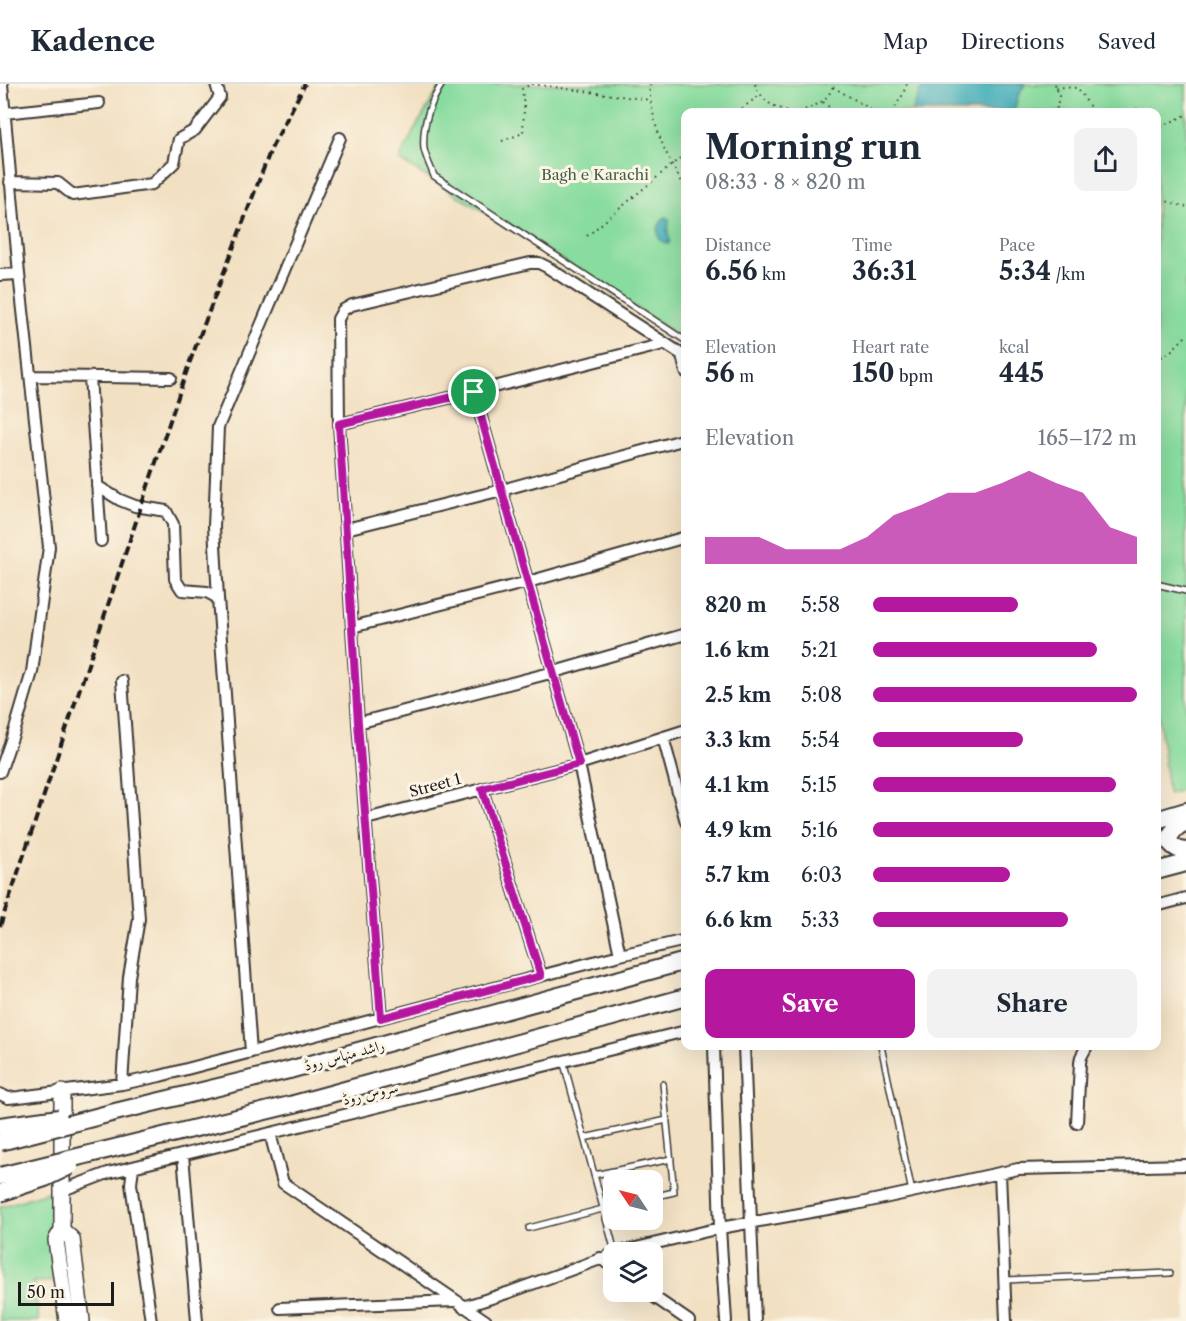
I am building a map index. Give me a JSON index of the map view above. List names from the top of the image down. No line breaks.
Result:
{"streets":{"main road":["راشد منہاس روڈ"],"street":["Street 1","سروس روڈ"]},"parks":["Bagh e Karachi"],"scale_bar":"50 m","north":"top left","page":{"header":"Kadence","nav":["Map","Directions","Saved"],"heading":["Morning run","08:33 · 8 × 820 m"],"stats":[["Distance","6.56 km"],["Time","36:31"],["Pace","5:34 /km"],["Elevation","56 m"],["Heart rate","150 bpm"],["kcal","445"]],"chart":["Elevation","165–172 m"],"list":[{"name":"820 m","note":"5:58"},{"name":"1.6 km","note":"5:21"},{"name":"2.5 km","note":"5:08"},{"name":"3.3 km","note":"5:54"},{"name":"4.1 km","note":"5:15"},{"name":"4.9 km","note":"5:16"},{"name":"5.7 km","note":"6:03"},{"name":"6.6 km","note":"5:33"}],"buttons":["Save","Share"],"scale":"50 m"}}
